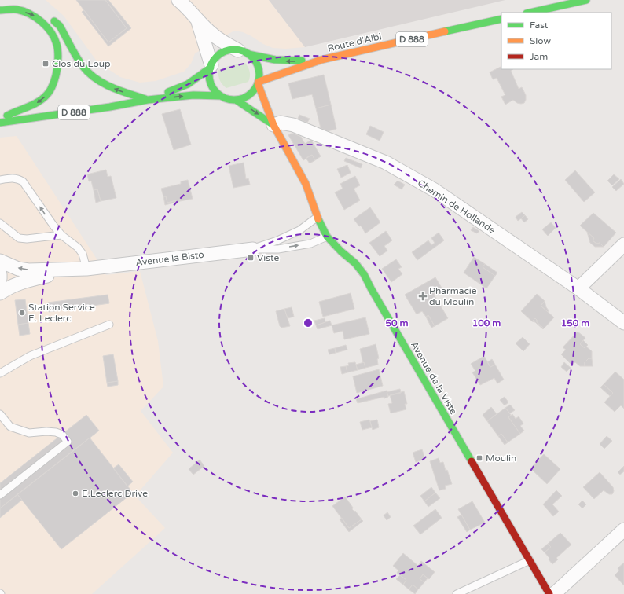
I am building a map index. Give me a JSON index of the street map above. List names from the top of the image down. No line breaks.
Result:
{"streets":{"main road":["D 888","Route d'Albi","Avenue de la Viste"],"street":["Chemin de Hollande","Avenue la Bisto"]},"crossings":[["D 888","Route d'Albi"],["D 888","Avenue de la Viste"],["Route d'Albi","Avenue de la Viste"],["Chemin de Hollande","Avenue de la Viste"]],"places":{"transit":["Clos du Loup","Viste","Moulin"],"health":["Pharmacie du Moulin"],"other":["Station Service E. Leclerc","E.Leclerc Drive"]},"legend":["Fast","Slow","Jam"],"rings":["50 m","100 m","150 m"]}
